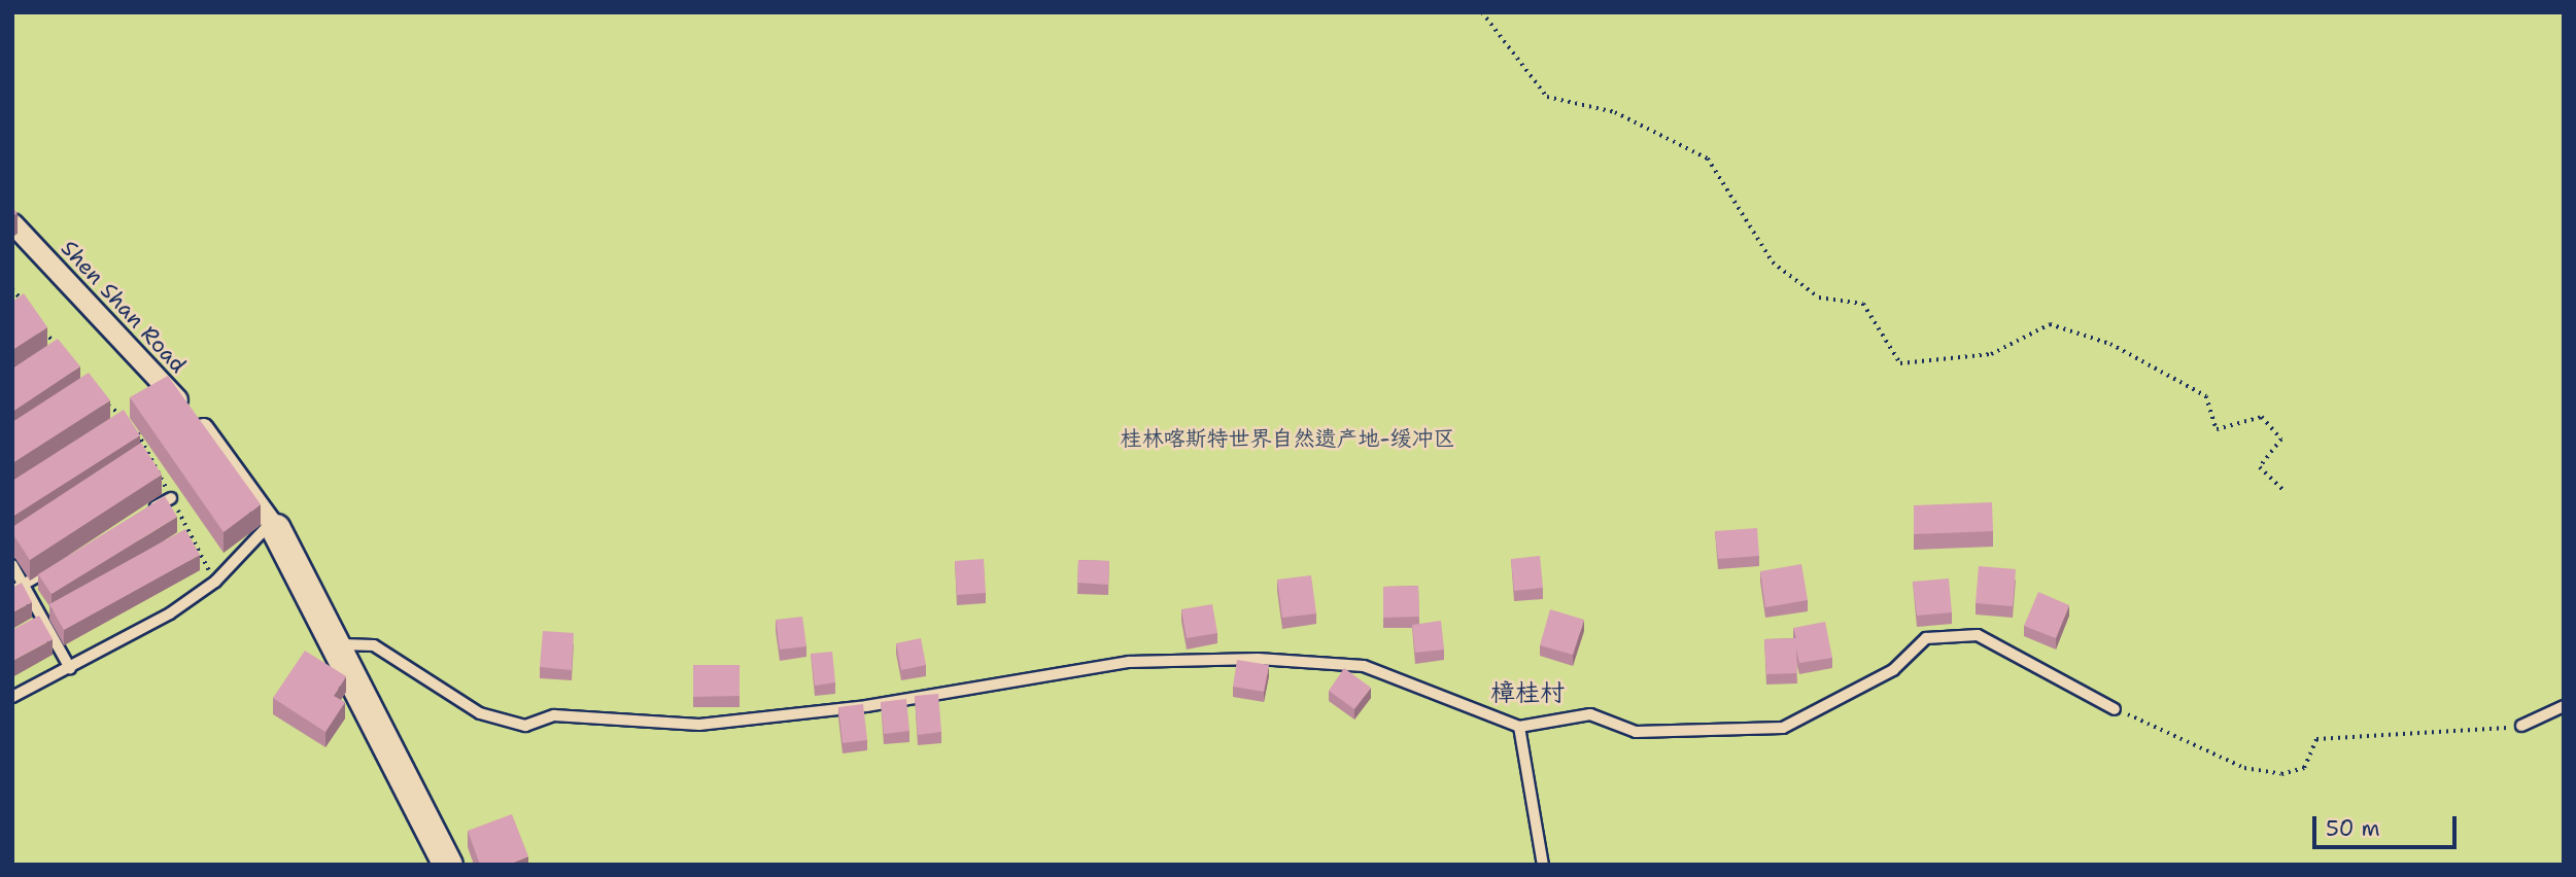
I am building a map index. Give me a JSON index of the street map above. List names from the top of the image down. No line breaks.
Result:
{"streets":{"street":["Shen Shan Road"]},"districts":["樟桂村"],"parks":["桂林喀斯特世界自然遗产地-缓冲区"],"scale_bar":"50 m"}
